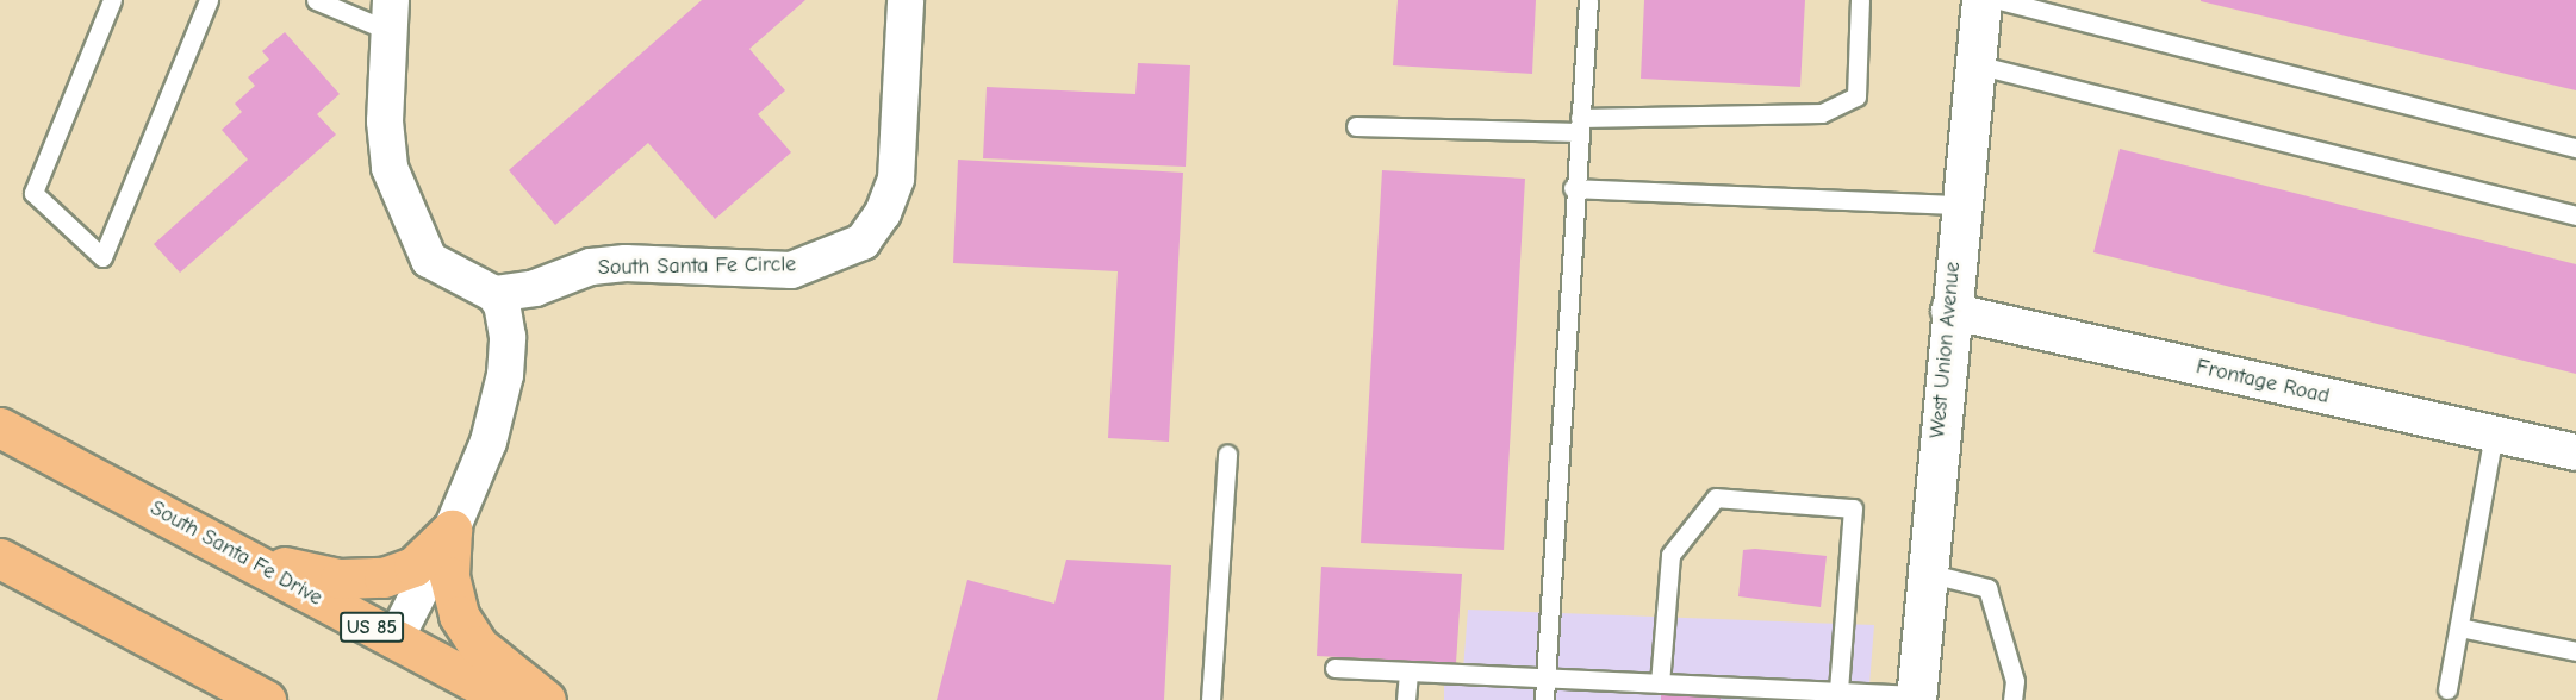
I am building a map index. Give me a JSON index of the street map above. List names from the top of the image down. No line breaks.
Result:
{"streets":{"highway":["South Santa Fe Drive","US 85"],"street":["South Santa Fe Circle","West Union Avenue","Frontage Road"]},"crossings":[["West Union Avenue","Frontage Road"]]}
